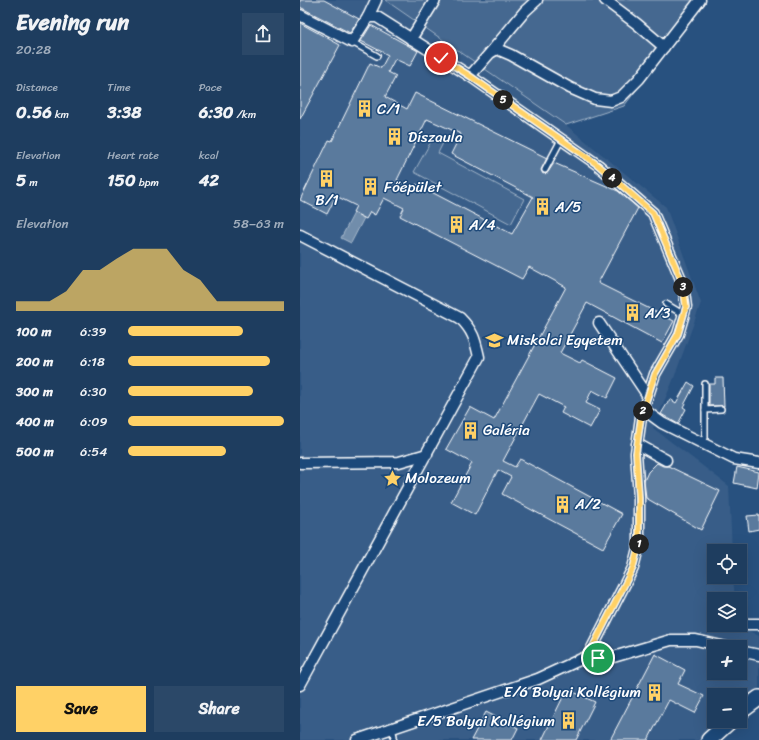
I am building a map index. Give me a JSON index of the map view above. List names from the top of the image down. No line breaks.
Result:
{"places":{"building":["C/1","Díszaula","B/1","Főépület","A/5","A/4","A/3","Galéria","A/2","E/6 Bolyai Kollégium","E/5 Bolyai Kollégium"],"school or university":["Miskolci Egyetem"],"place":["Molozeum"]},"page":{"heading":["Evening run","20:28"],"stats":[["Distance","0.56 km"],["Time","3:38"],["Pace","6:30 /km"],["Elevation","5 m"],["Heart rate","150 bpm"],["kcal","42"]],"pins":["5","4","3","2","1"],"chart":["Elevation","58–63 m"],"list":[{"name":"100 m","note":"6:39"},{"name":"200 m","note":"6:18"},{"name":"300 m","note":"6:30"},{"name":"400 m","note":"6:09"},{"name":"500 m","note":"6:54"}],"map_buttons":["+","−"],"buttons":["Save","Share"]}}
